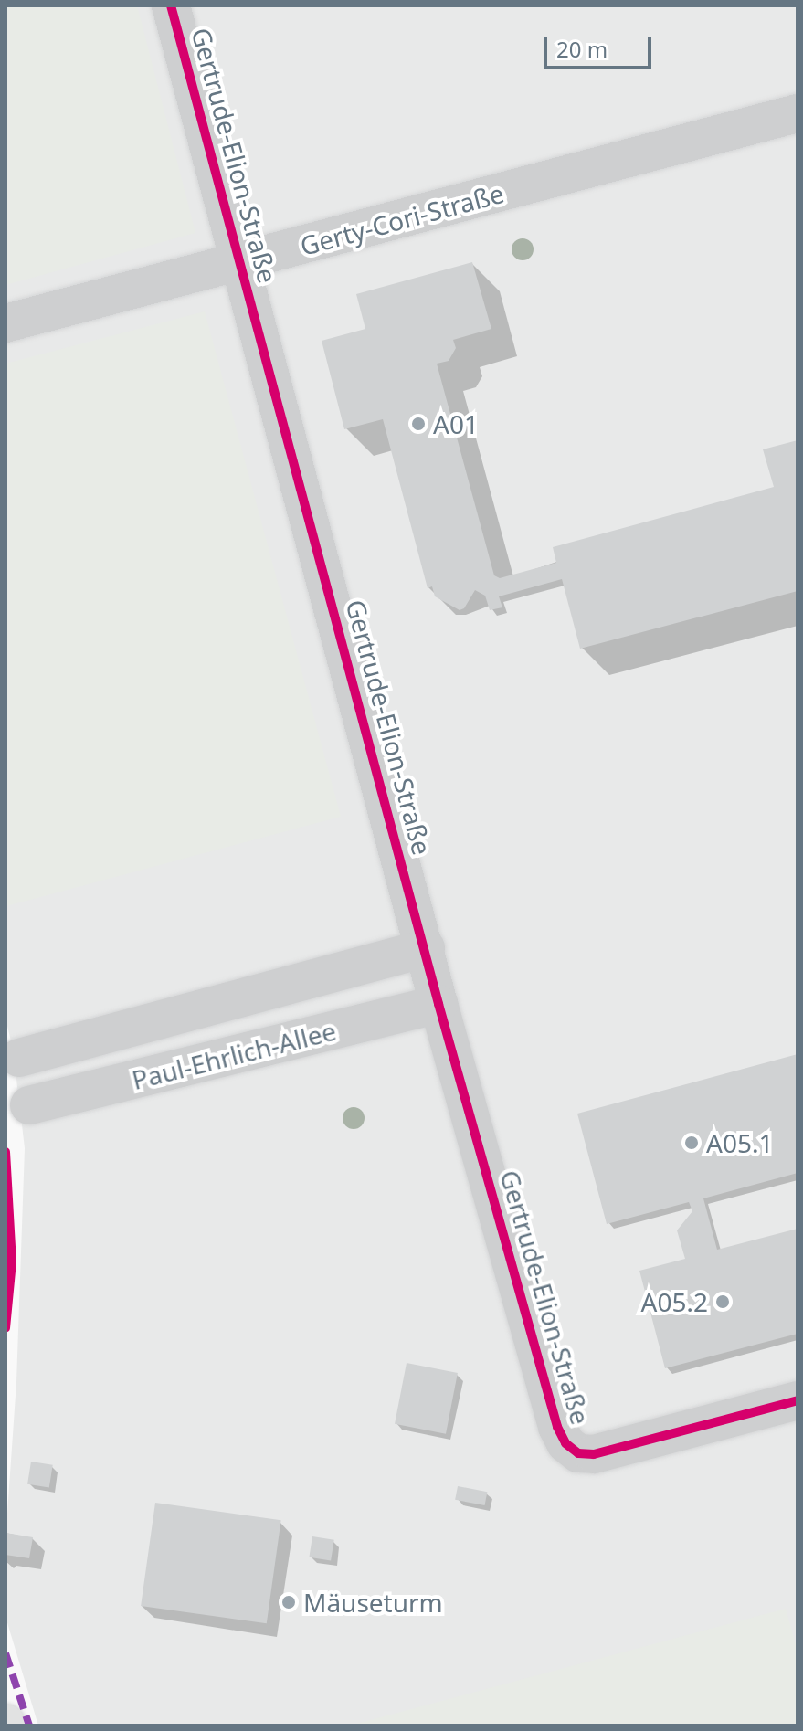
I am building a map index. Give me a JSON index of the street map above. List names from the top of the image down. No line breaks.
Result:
{"streets":{"street":["Gertrude-Elion-Straße","Gerty-Cori-Straße","Paul-Ehrlich-Allee"]},"crossings":[["Gertrude-Elion-Straße","Gerty-Cori-Straße"],["Gertrude-Elion-Straße","Paul-Ehrlich-Allee"]],"places":["A01","A05.1","A05.2","Mäuseturm"],"scale_bar":"20 m"}
